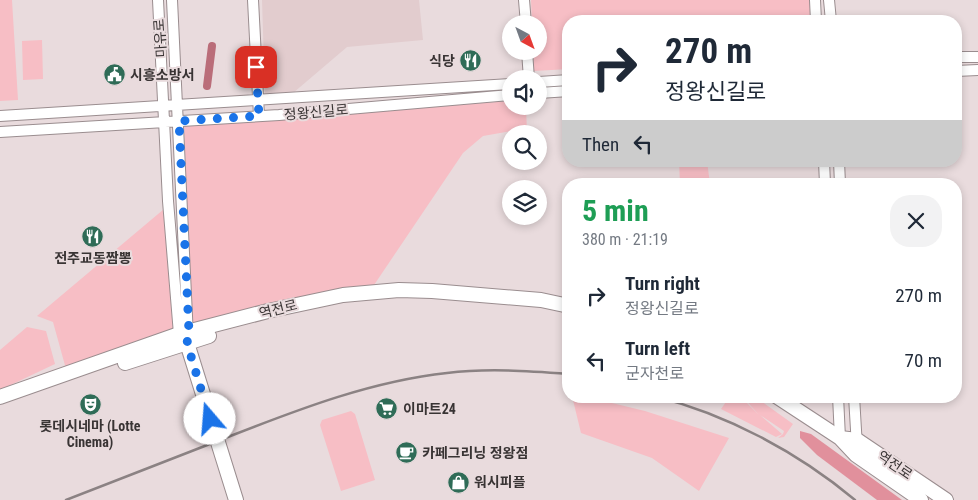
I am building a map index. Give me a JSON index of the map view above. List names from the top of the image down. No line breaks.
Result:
{"streets":{"main road":["마유로","역전로"],"street":["정왕신길로"]},"crossings":[["마유로","정왕신길로"],["마유로","역전로"]],"places":{"restaurant":["식당","전주교동짬뽕"],"public building":["시흥소방서"],"theatre":["롯데시네마 (Lotte Cinema)"],"supermarket":["이마트24"],"cafe":["카페그리닝 정왕점"],"shop":["워시피플"]},"north":"bottom right","page":{"turn":["270 m","정왕신길로"],"then":"Then","heading":["5 min","380 m · 21:19"],"list":[{"name":"Turn right","note":"정왕신길로","value":"270 m"},{"name":"Turn left","note":"군자천로","value":"70 m"}]}}
